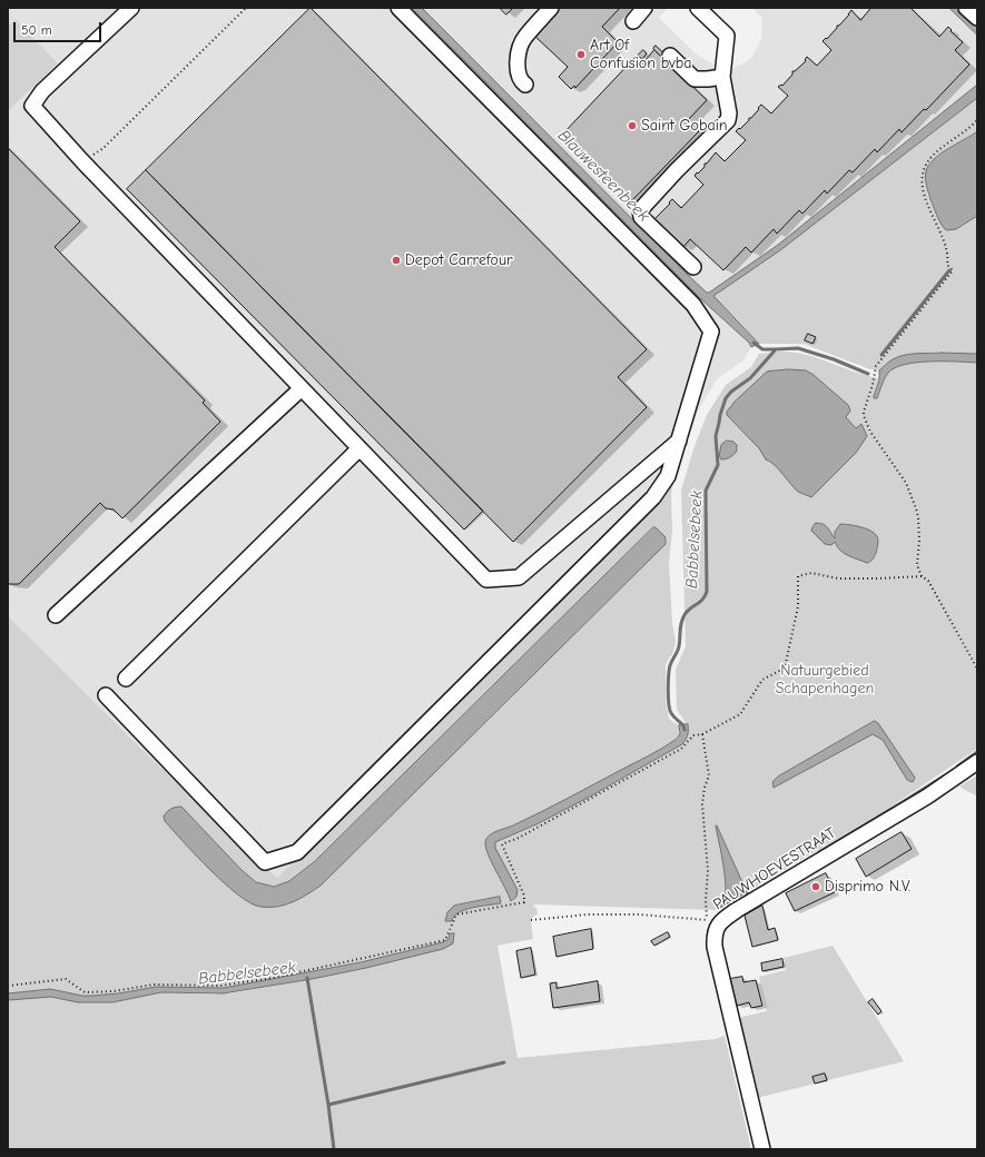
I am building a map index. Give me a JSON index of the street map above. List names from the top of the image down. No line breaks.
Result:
{"streets":{"street":["PAUWHOEVESTRAAT"]},"water":["Blauwesteenbeek","Babbelsebeek"],"parks":["Natuurgebied Schapenhagen"],"places":["Art Of Confusion bvba","Saint Gobain","Depot Carrefour","Disprimo N.V."],"scale_bar":"50 m"}
